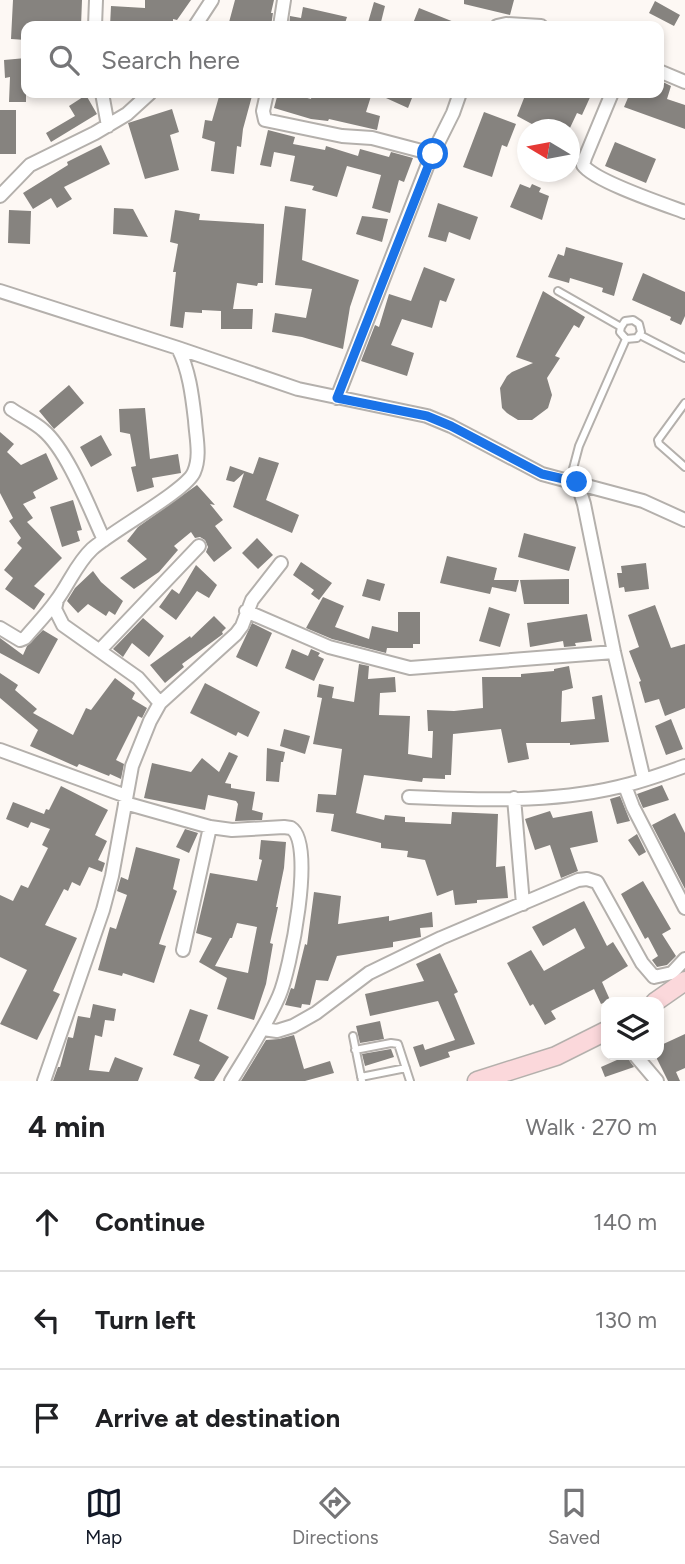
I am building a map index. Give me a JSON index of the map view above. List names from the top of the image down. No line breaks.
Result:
{"north":"left","page":{"search":"Search here","heading":["4 min","Walk · 270 m"],"list":[["Continue","140 m"],["Turn left","130 m"],"Arrive at destination"],"nav":["Map","Directions","Saved"]}}
